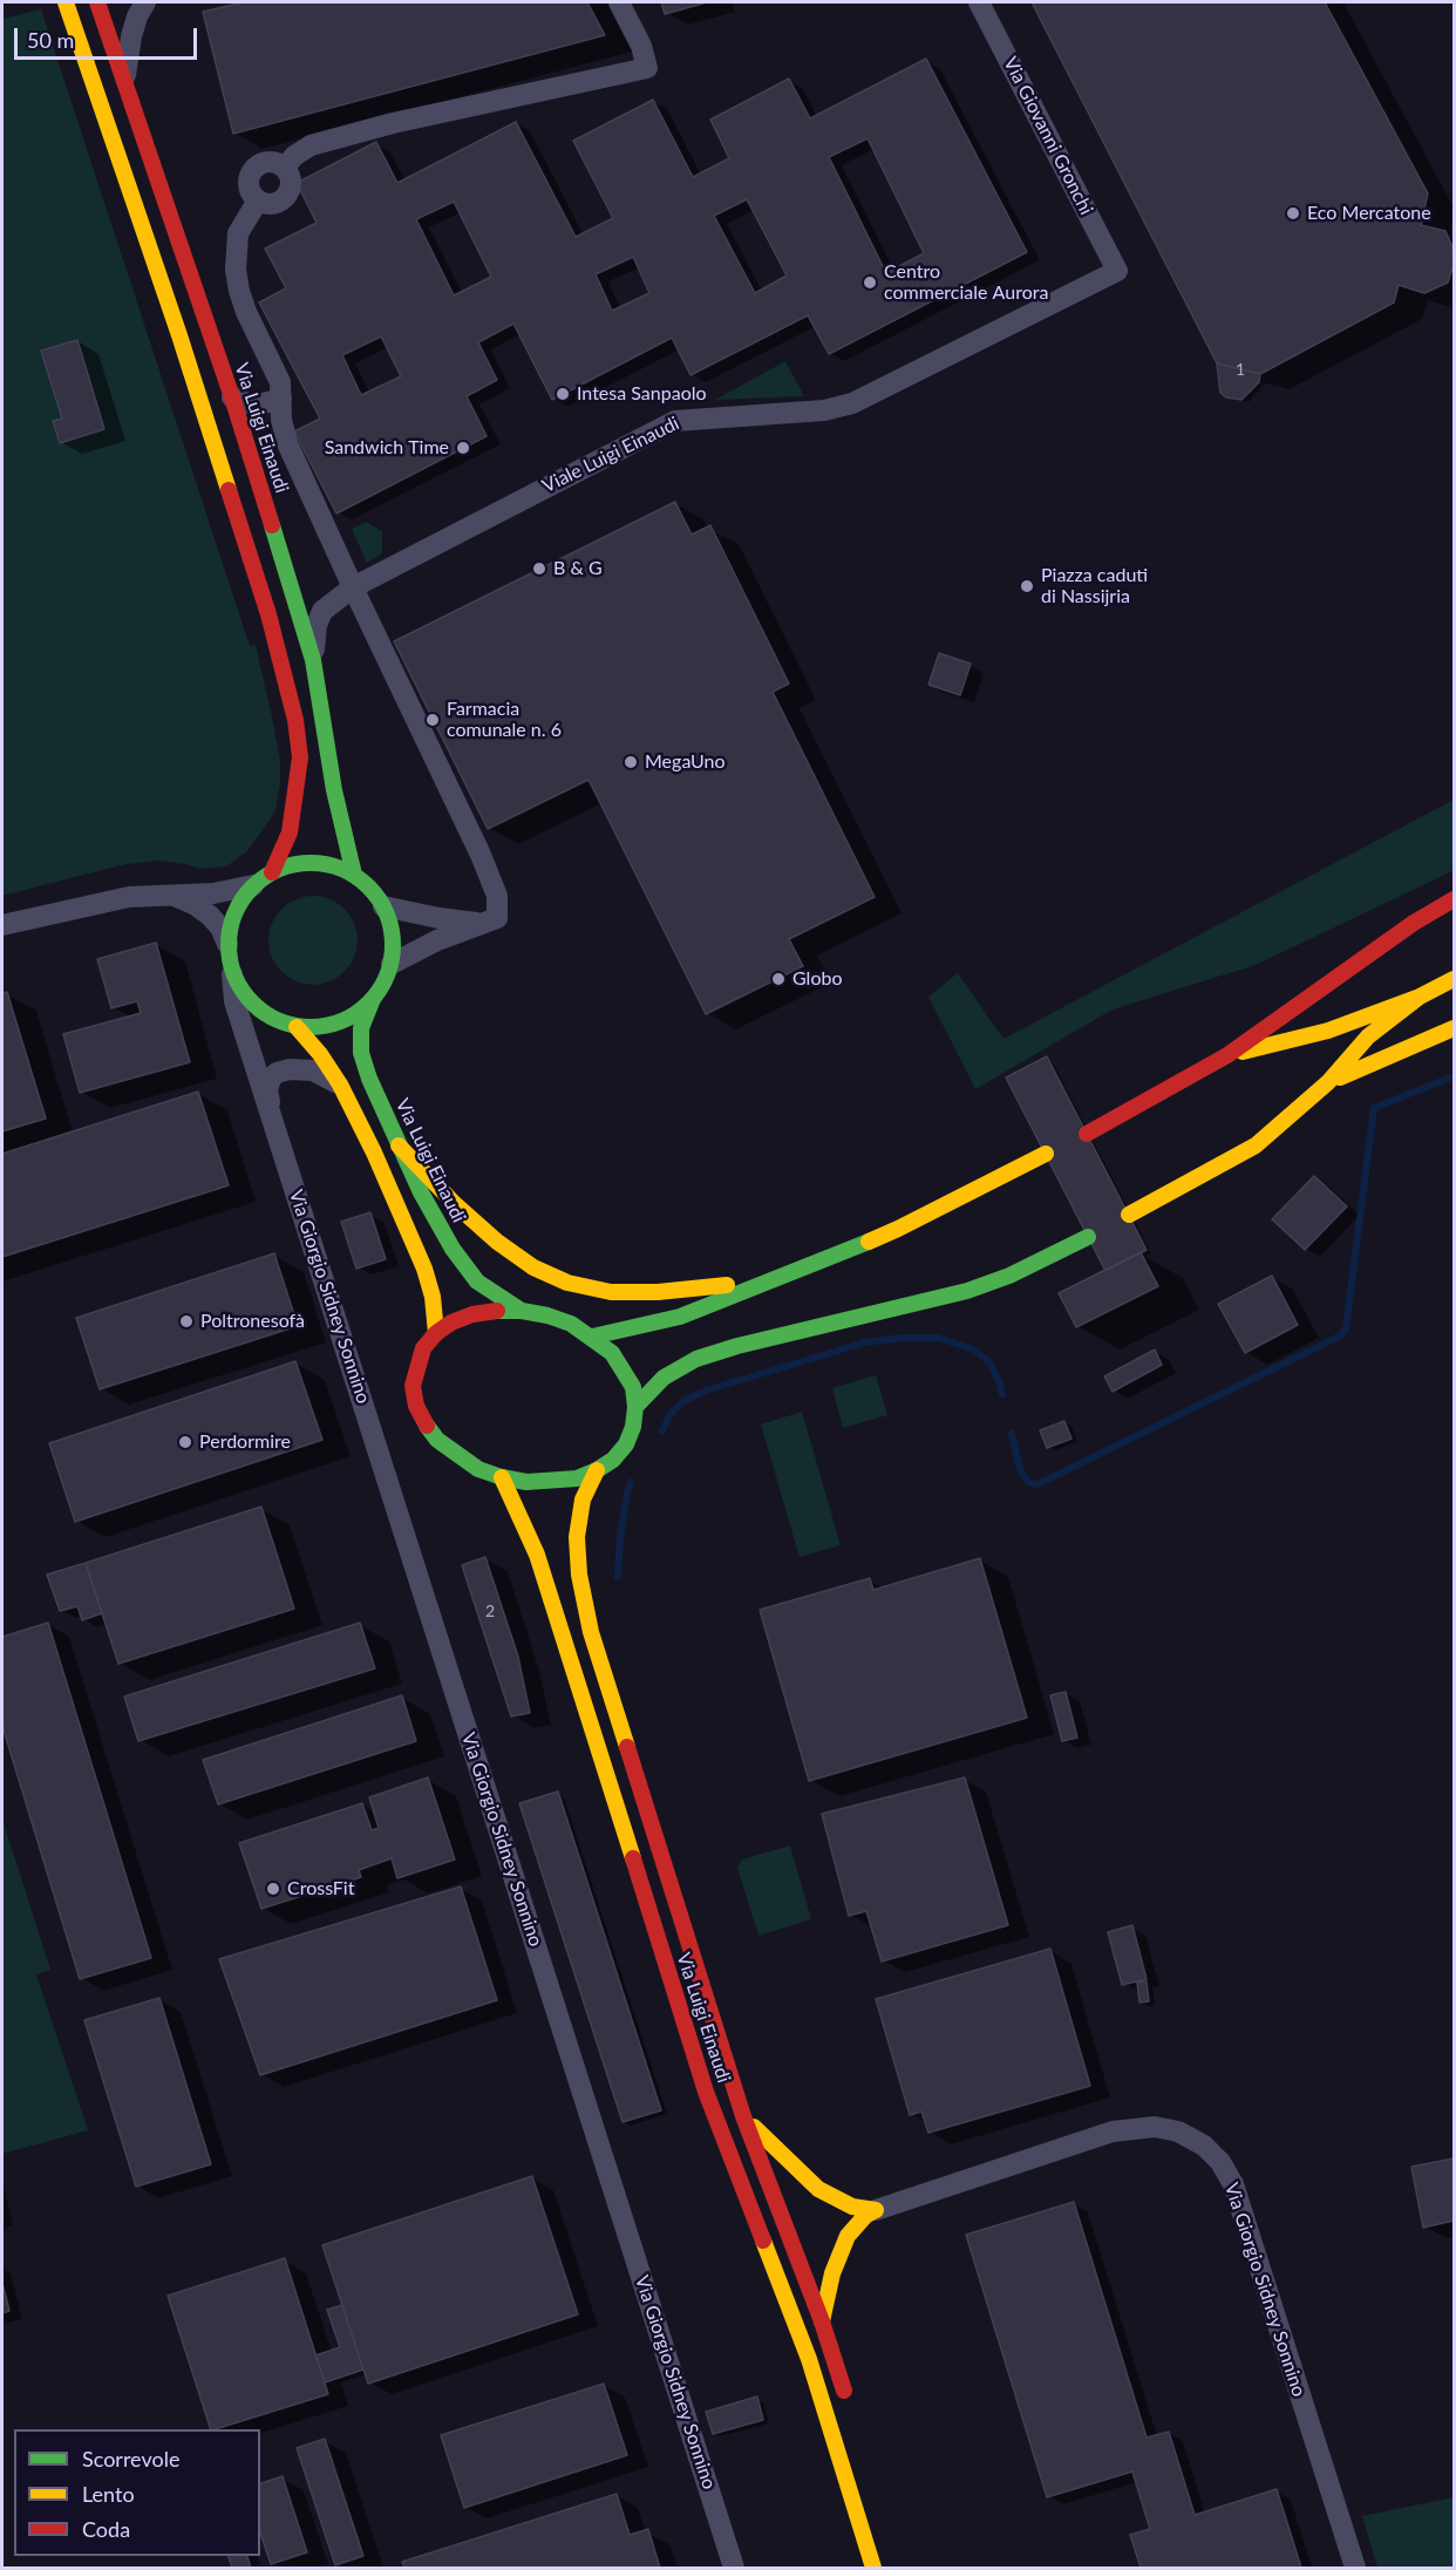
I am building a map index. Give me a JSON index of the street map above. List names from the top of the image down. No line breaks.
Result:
{"streets":{"main road":["Via Luigi Einaudi"],"street":["Via Giovanni Gronchi","Viale Luigi Einaudi","Via Giorgio Sidney Sonnino"]},"crossings":[["Via Giovanni Gronchi","Viale Luigi Einaudi"],["Via Luigi Einaudi","Viale Luigi Einaudi"],["Via Luigi Einaudi","Via Giorgio Sidney Sonnino"]],"places":["Eco Mercatone","Centro commerciale Aurora","Intesa Sanpaolo","Sandwich Time","B & G","Piazza caduti di Nassijria","Farmacia comunale n. 6","MegaUno","Globo","Poltronesofà","Perdormire","CrossFit"],"house_numbers":["1","2"],"legend":["Scorrevole","Lento","Coda"],"scale_bar":"50 m"}
